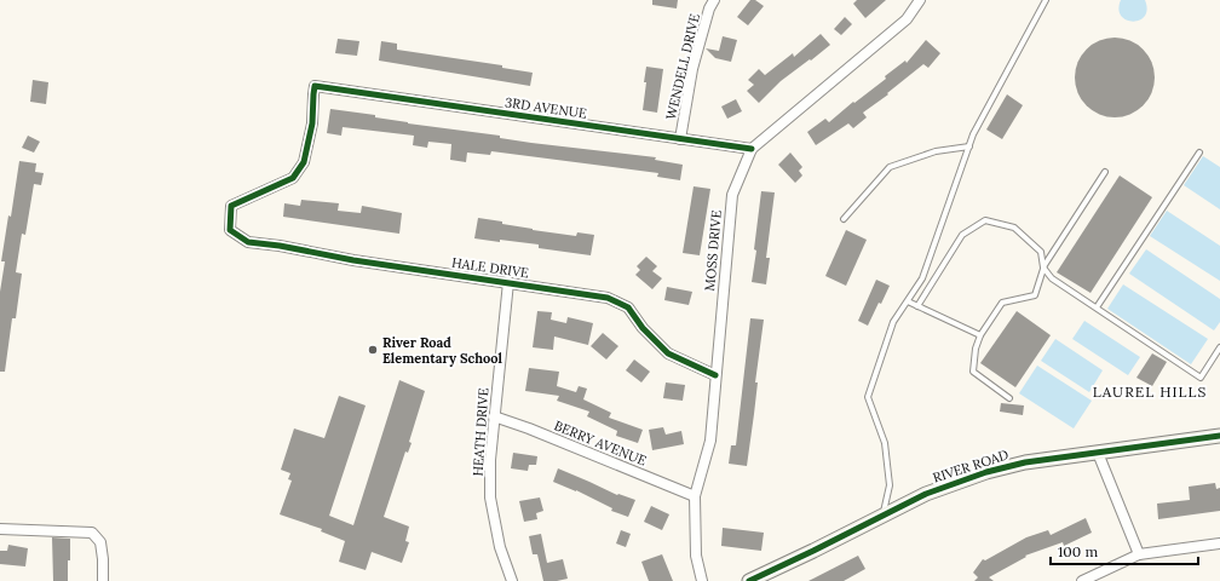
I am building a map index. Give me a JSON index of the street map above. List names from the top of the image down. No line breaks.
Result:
{"streets":{"main road":["RIVER ROAD"],"street":["WENDELL DRIVE","3RD AVENUE","MOSS DRIVE","HALE DRIVE","HEATH DRIVE","BERRY AVENUE"]},"crossings":[["WENDELL DRIVE","3RD AVENUE"],["3RD AVENUE","MOSS DRIVE"],["3RD AVENUE","HALE DRIVE"],["MOSS DRIVE","HALE DRIVE"],["MOSS DRIVE","BERRY AVENUE"],["HALE DRIVE","HEATH DRIVE"],["HEATH DRIVE","BERRY AVENUE"]],"districts":["LAUREL HILLS"],"places":["River Road Elementary School"],"scale_bar":"100 m"}
